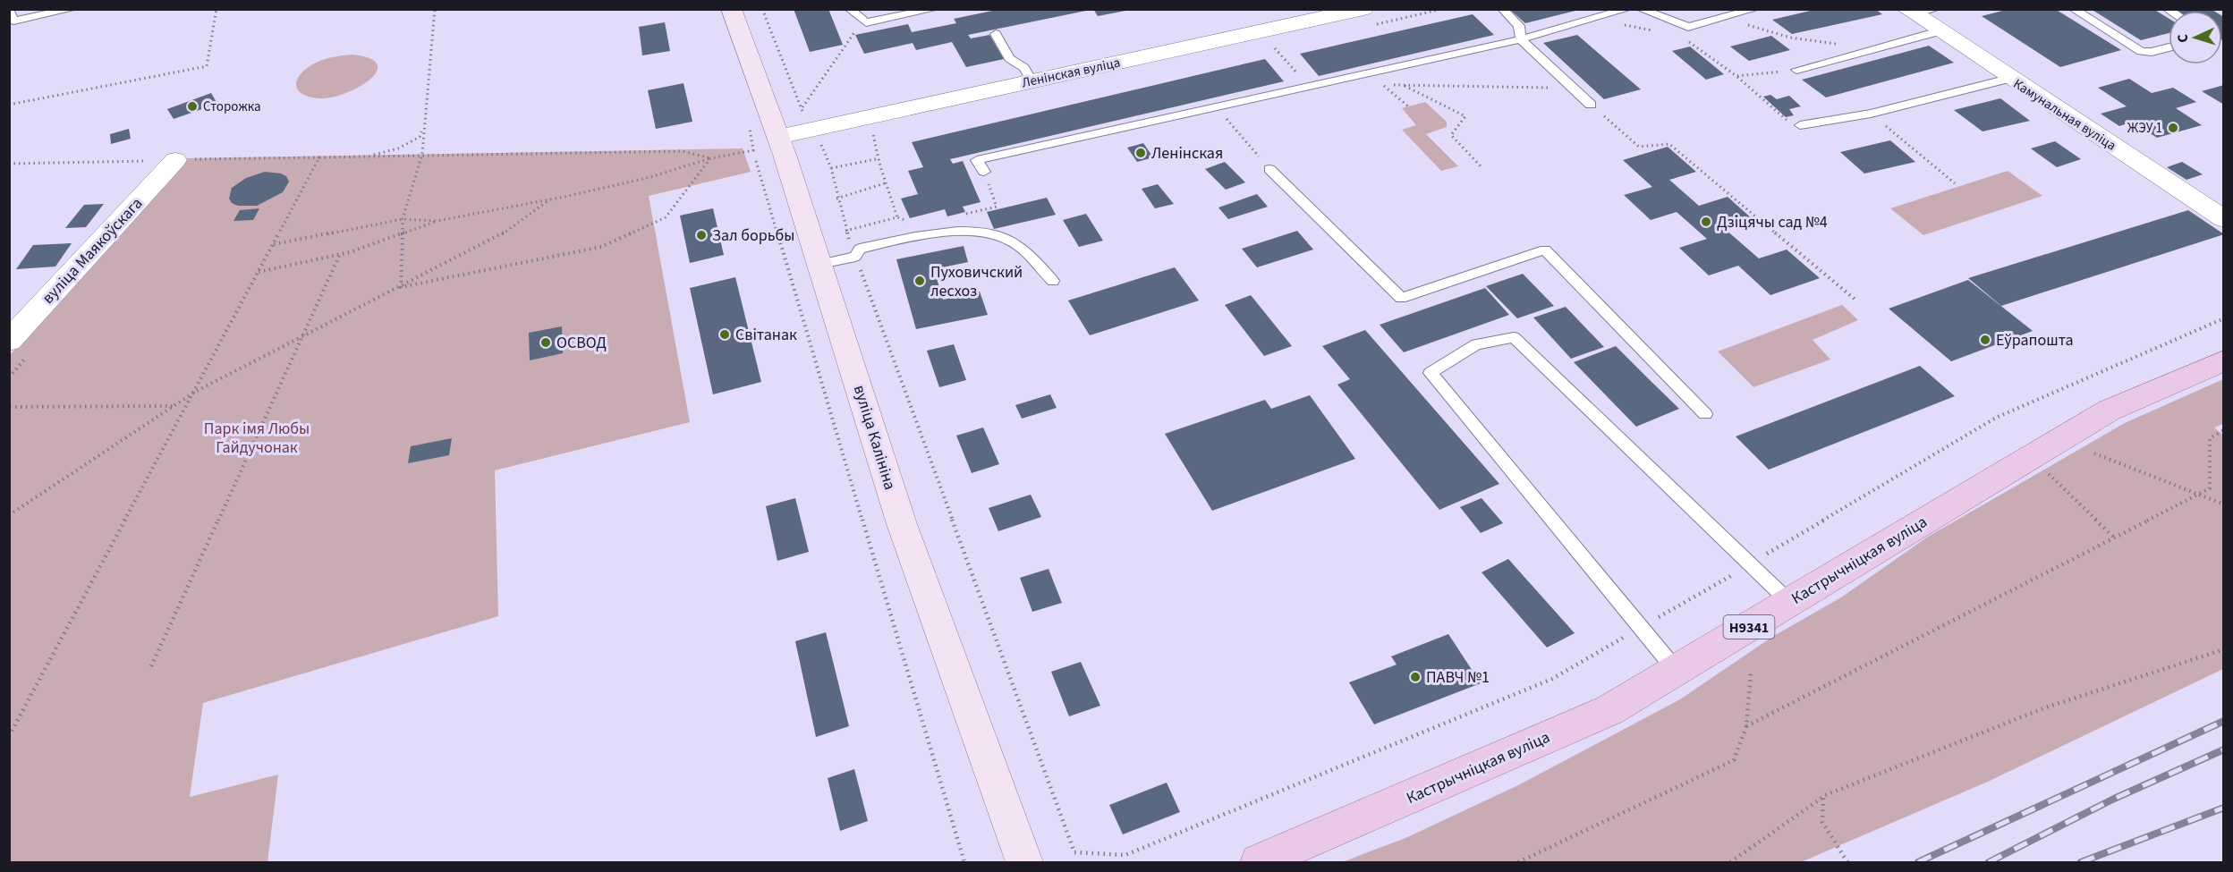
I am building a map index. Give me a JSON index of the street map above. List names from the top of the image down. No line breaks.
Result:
{"streets":{"main road":["вуліца Калініна","Кастрычніцкая вуліца","Н9341"],"street":["Ленінская вуліца","Камунальная вуліца","вуліца Маякоўскага"]},"crossings":[["Ленінская вуліца","вуліца Калініна"]],"parks":["Парк імя Любы Гайдучонак"],"places":["Сторожка","ЖЭУ 1","Ленінская","Дзіцячы сад №4","Зал борьбы","Пуховичский лесхоз","Світанак","Еўрапошта","ОСВОД","ПАВЧ №1"],"north":"left"}
